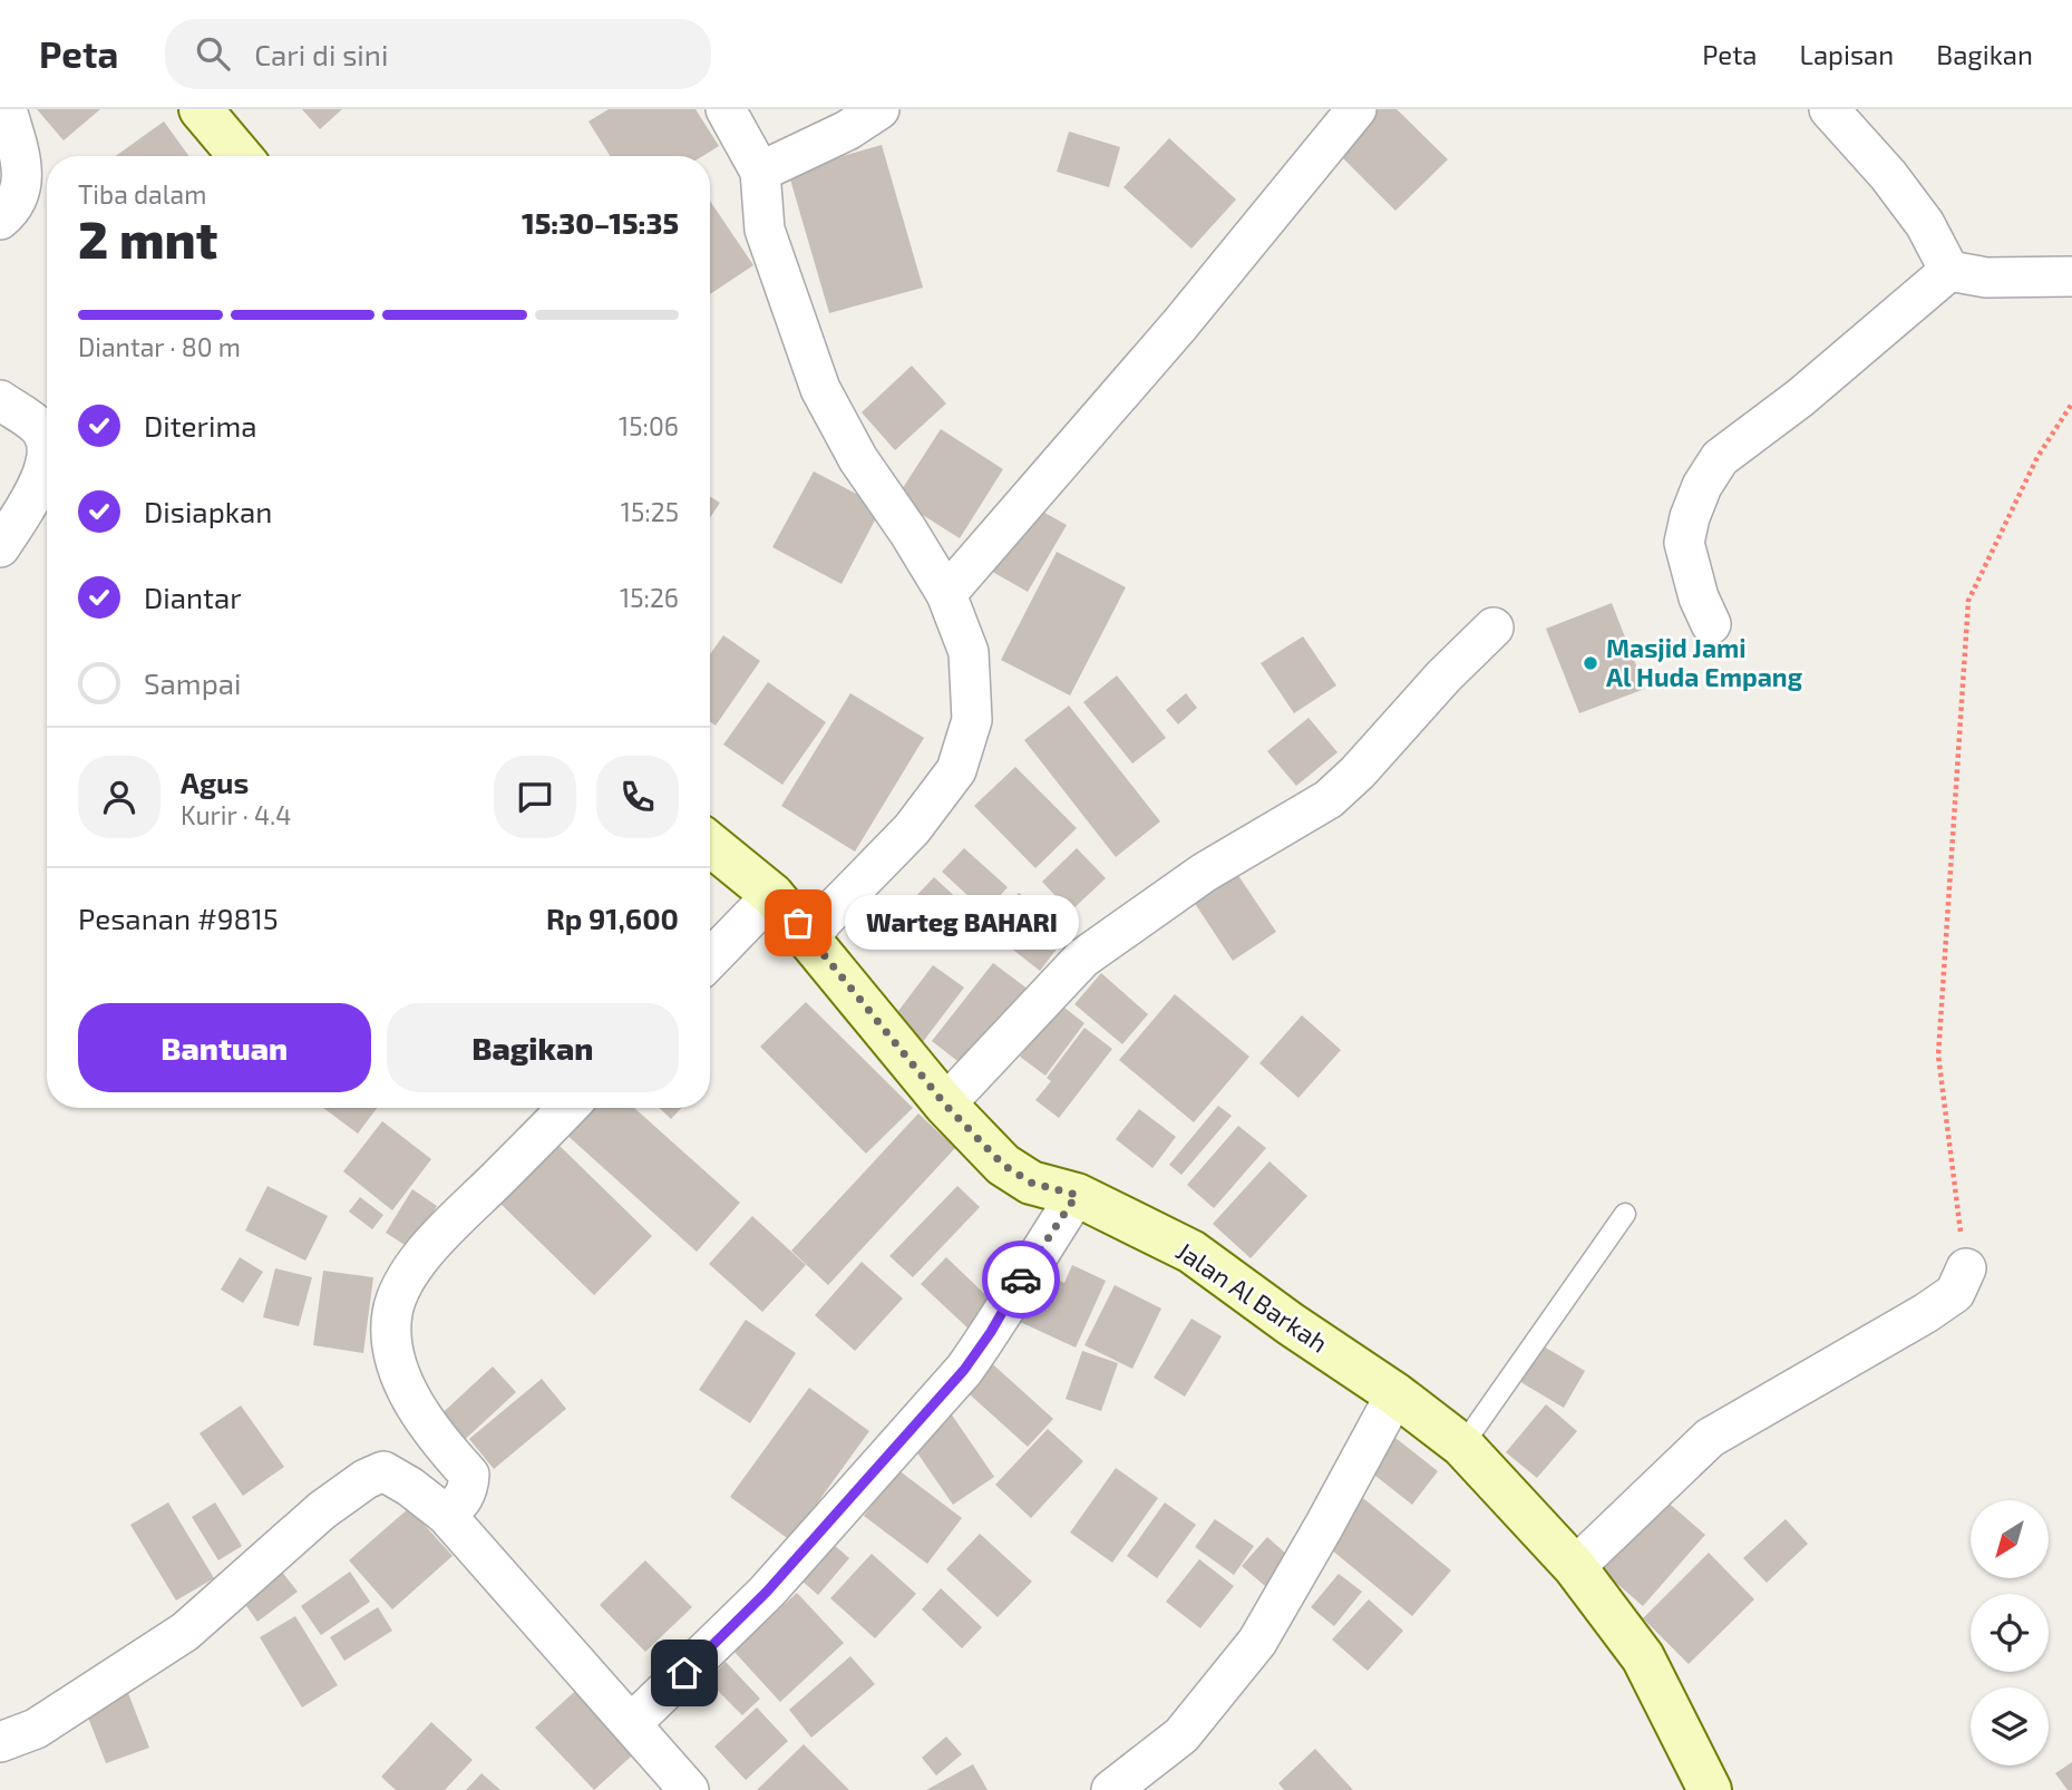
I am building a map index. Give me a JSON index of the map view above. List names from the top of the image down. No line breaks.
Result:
{"streets":{"street":["Jalan Al Barkah"]},"places":["Masjid Jami Al Huda Empang","Warteg BAHARI"],"north":"bottom left","page":{"header":"Peta","search":"Cari di sini","nav":["Peta","Lapisan","Bagikan"],"heading":["2 mnt","Tiba dalam","15:30–15:35"],"panel":["Agus","Kurir · 4.4","Pesanan #9815","Rp 91,600"],"bar":"Diantar · 80 m","list":[["Diterima","15:06"],["Disiapkan","15:25"],["Diantar","15:26"],"Sampai"],"bubble":"Warteg BAHARI","buttons":["Bantuan","Bagikan"]}}
